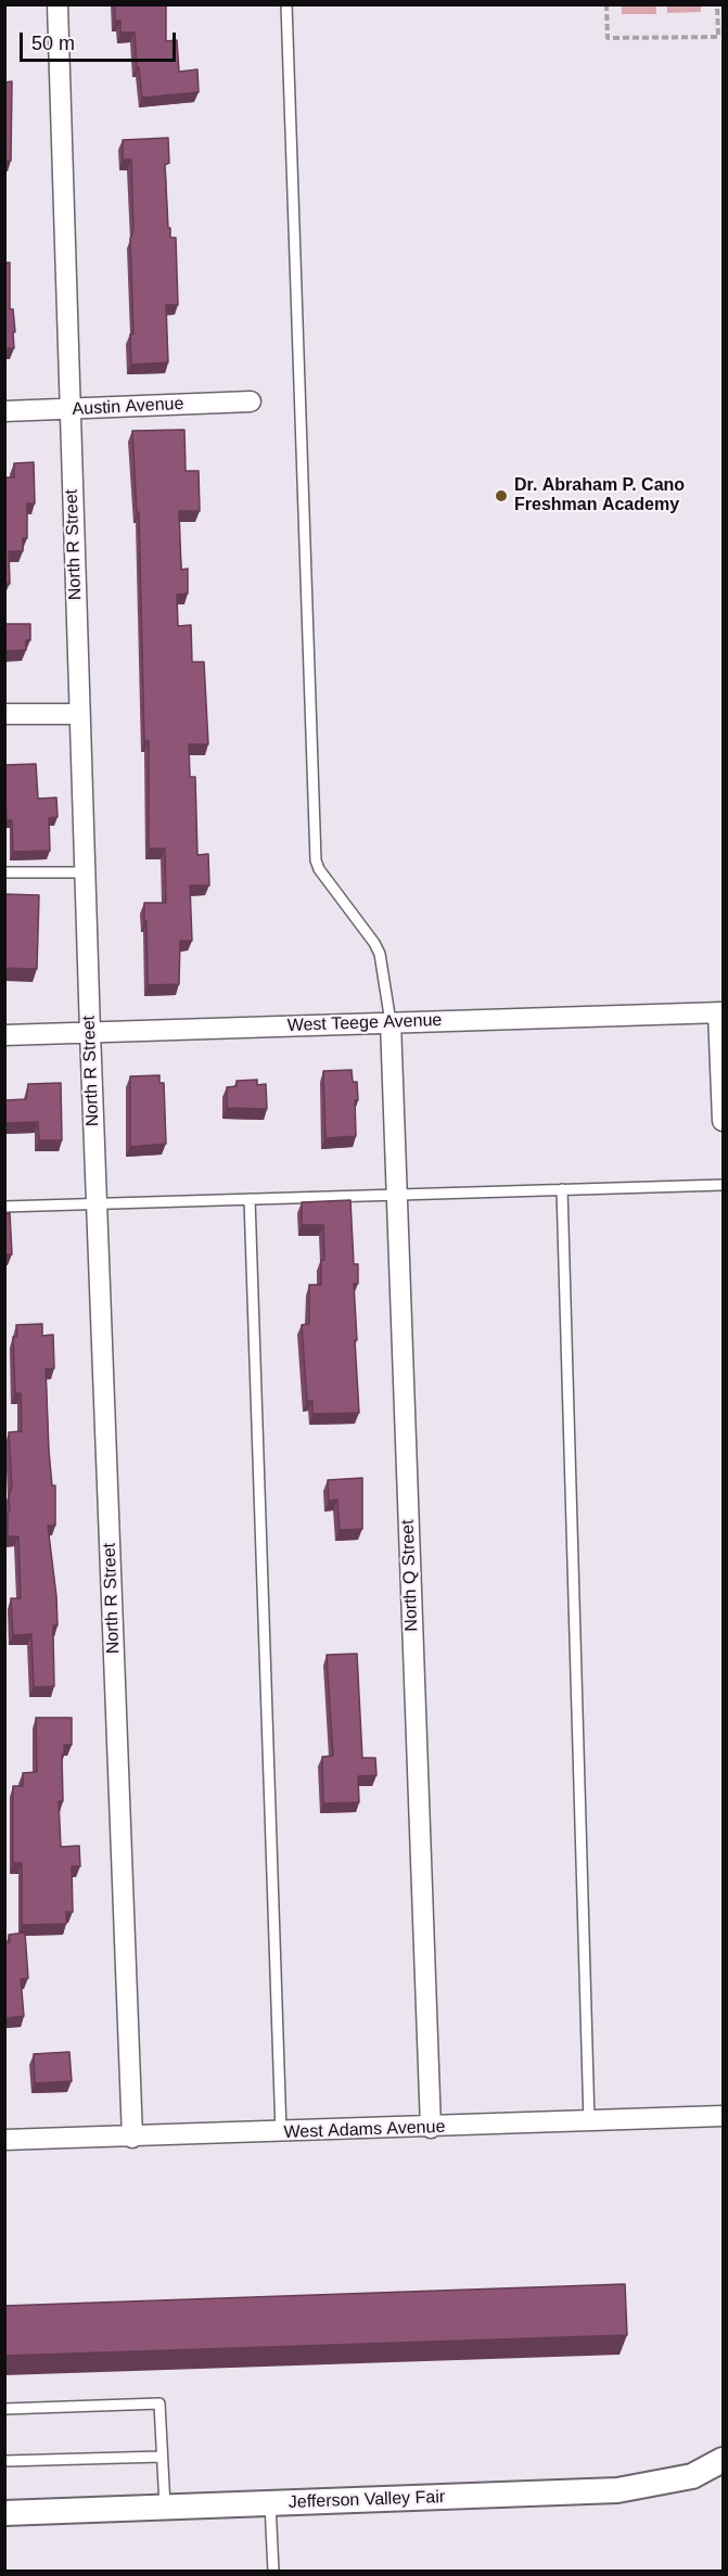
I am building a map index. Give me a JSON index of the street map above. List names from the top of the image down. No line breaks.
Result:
{"streets":{"street":["Austin Avenue","North R Street","West Teege Avenue","North Q Street","West Adams Avenue","Jefferson Valley Fair"]},"crossings":[["Austin Avenue","North R Street"],["North R Street","West Teege Avenue"],["North R Street","West Adams Avenue"],["West Teege Avenue","North Q Street"],["North Q Street","West Adams Avenue"]],"places":["Dr. Abraham P. Cano Freshman Academy"],"scale_bar":"50 m"}
